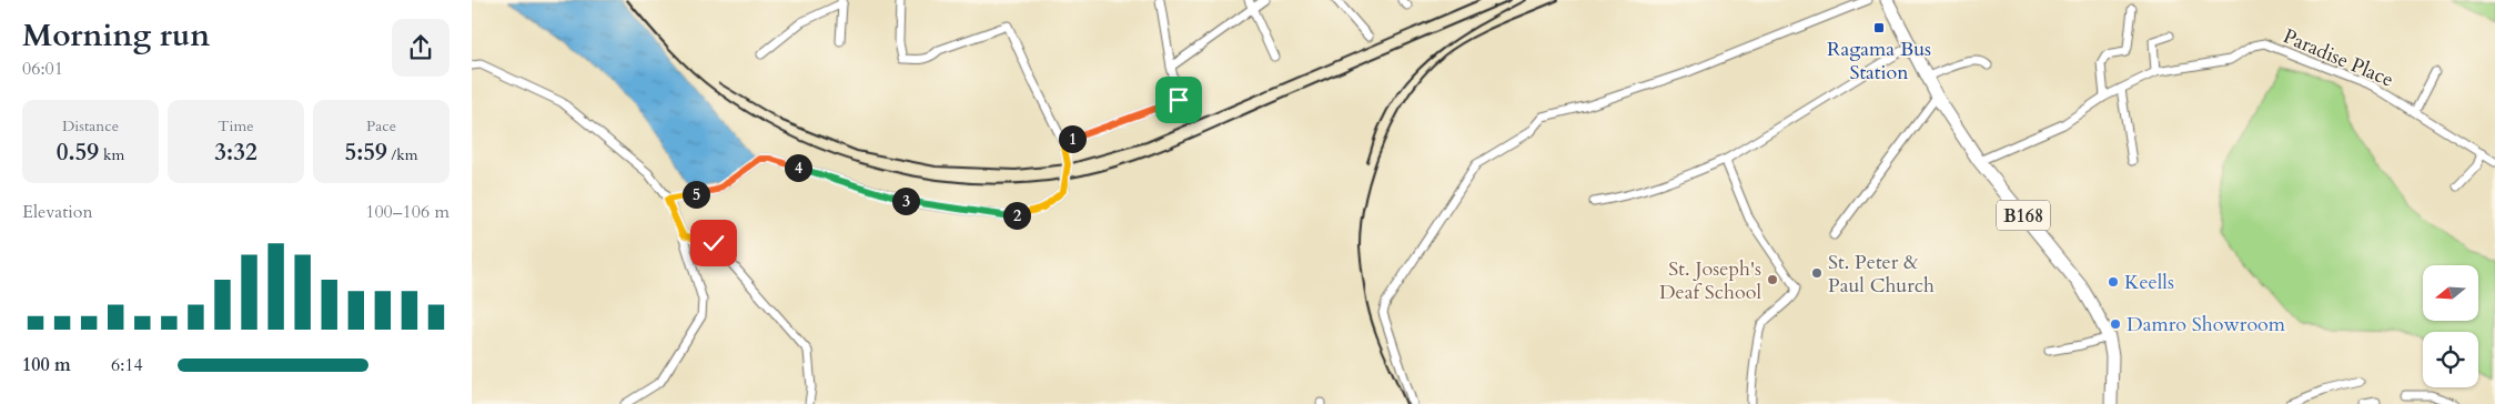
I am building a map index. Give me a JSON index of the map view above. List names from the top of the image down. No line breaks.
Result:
{"streets":{"main road":["B168"],"street":["Paradise Place"]},"crossings":[["Paradise Place","B168"]],"places":{"transit":["Ragama Bus Station"],"other":["St. Peter & Paul Church","St. Joseph's Deaf School","Keells","Damro Showroom"]},"north":"left","page":{"heading":["Morning run","06:01"],"stats":[["Distance","0.59 km"],["Time","3:32"],["Pace","5:59 /km"]],"pins":["1","4","5","3","2"],"chart":["Elevation","100–106 m"],"list":[{"name":"100 m","note":"6:14"}]}}
